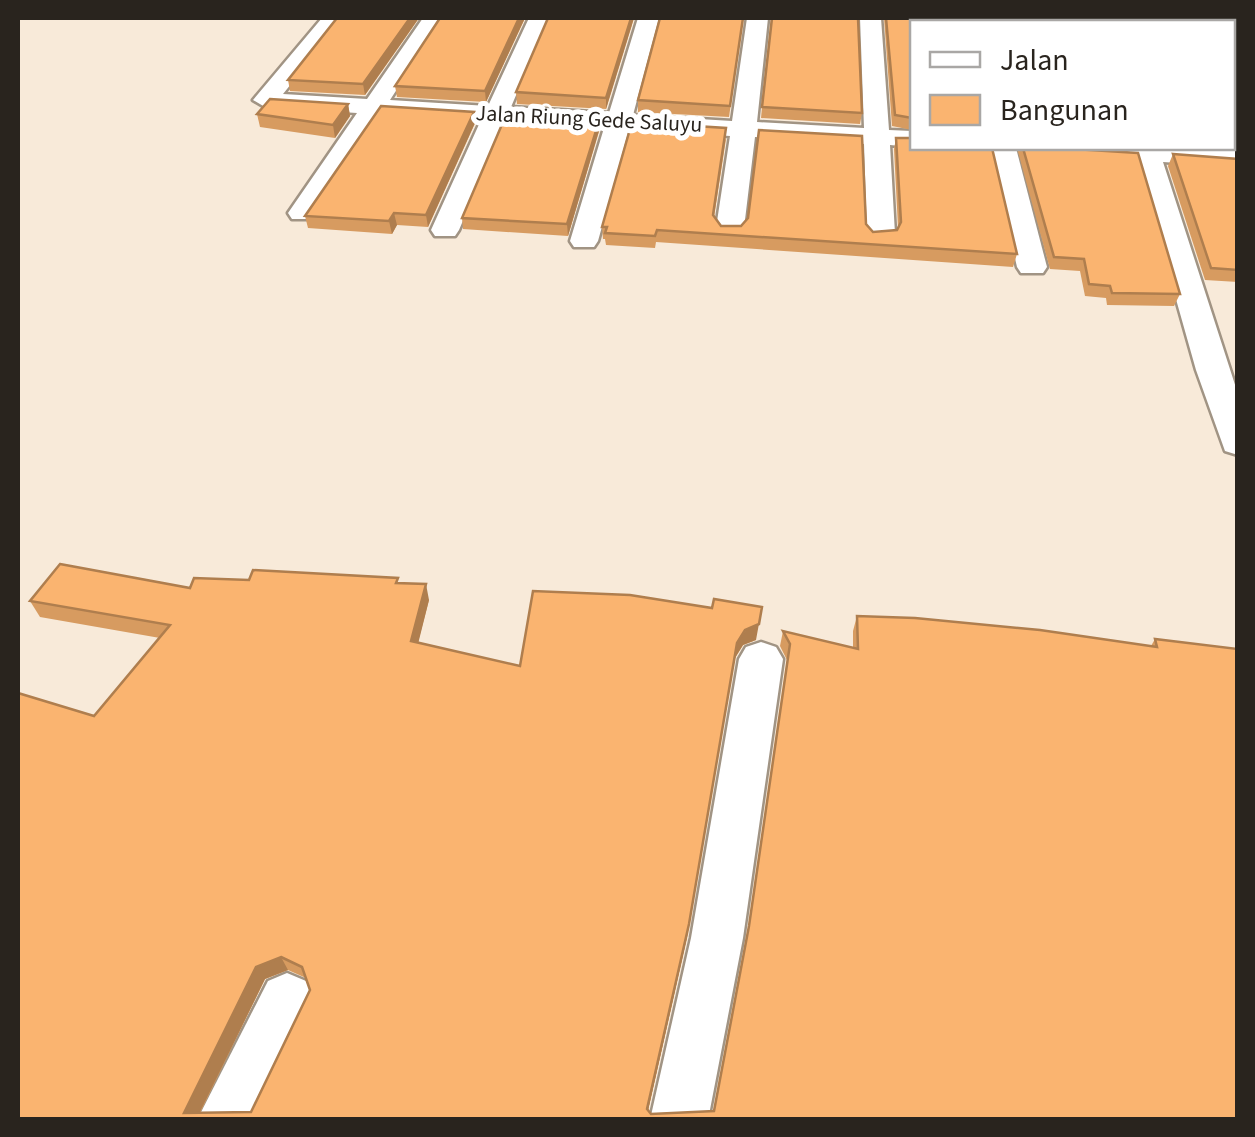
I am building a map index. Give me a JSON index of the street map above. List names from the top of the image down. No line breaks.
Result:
{"streets":{"street":["Jalan Riung Gede Saluyu"]},"legend":["Jalan","Bangunan"]}
